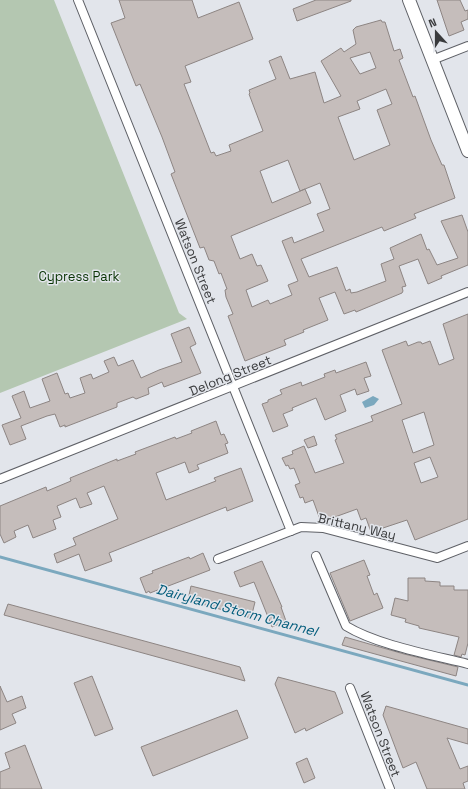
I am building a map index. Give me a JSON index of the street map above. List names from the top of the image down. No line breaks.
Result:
{"streets":{"street":["Watson Street","Delong Street","Brittany Way"]},"crossings":[["Watson Street","Delong Street"],["Watson Street","Brittany Way"]],"water":["Dairyland Storm Channel"],"parks":["Cypress Park"],"north":"top"}
